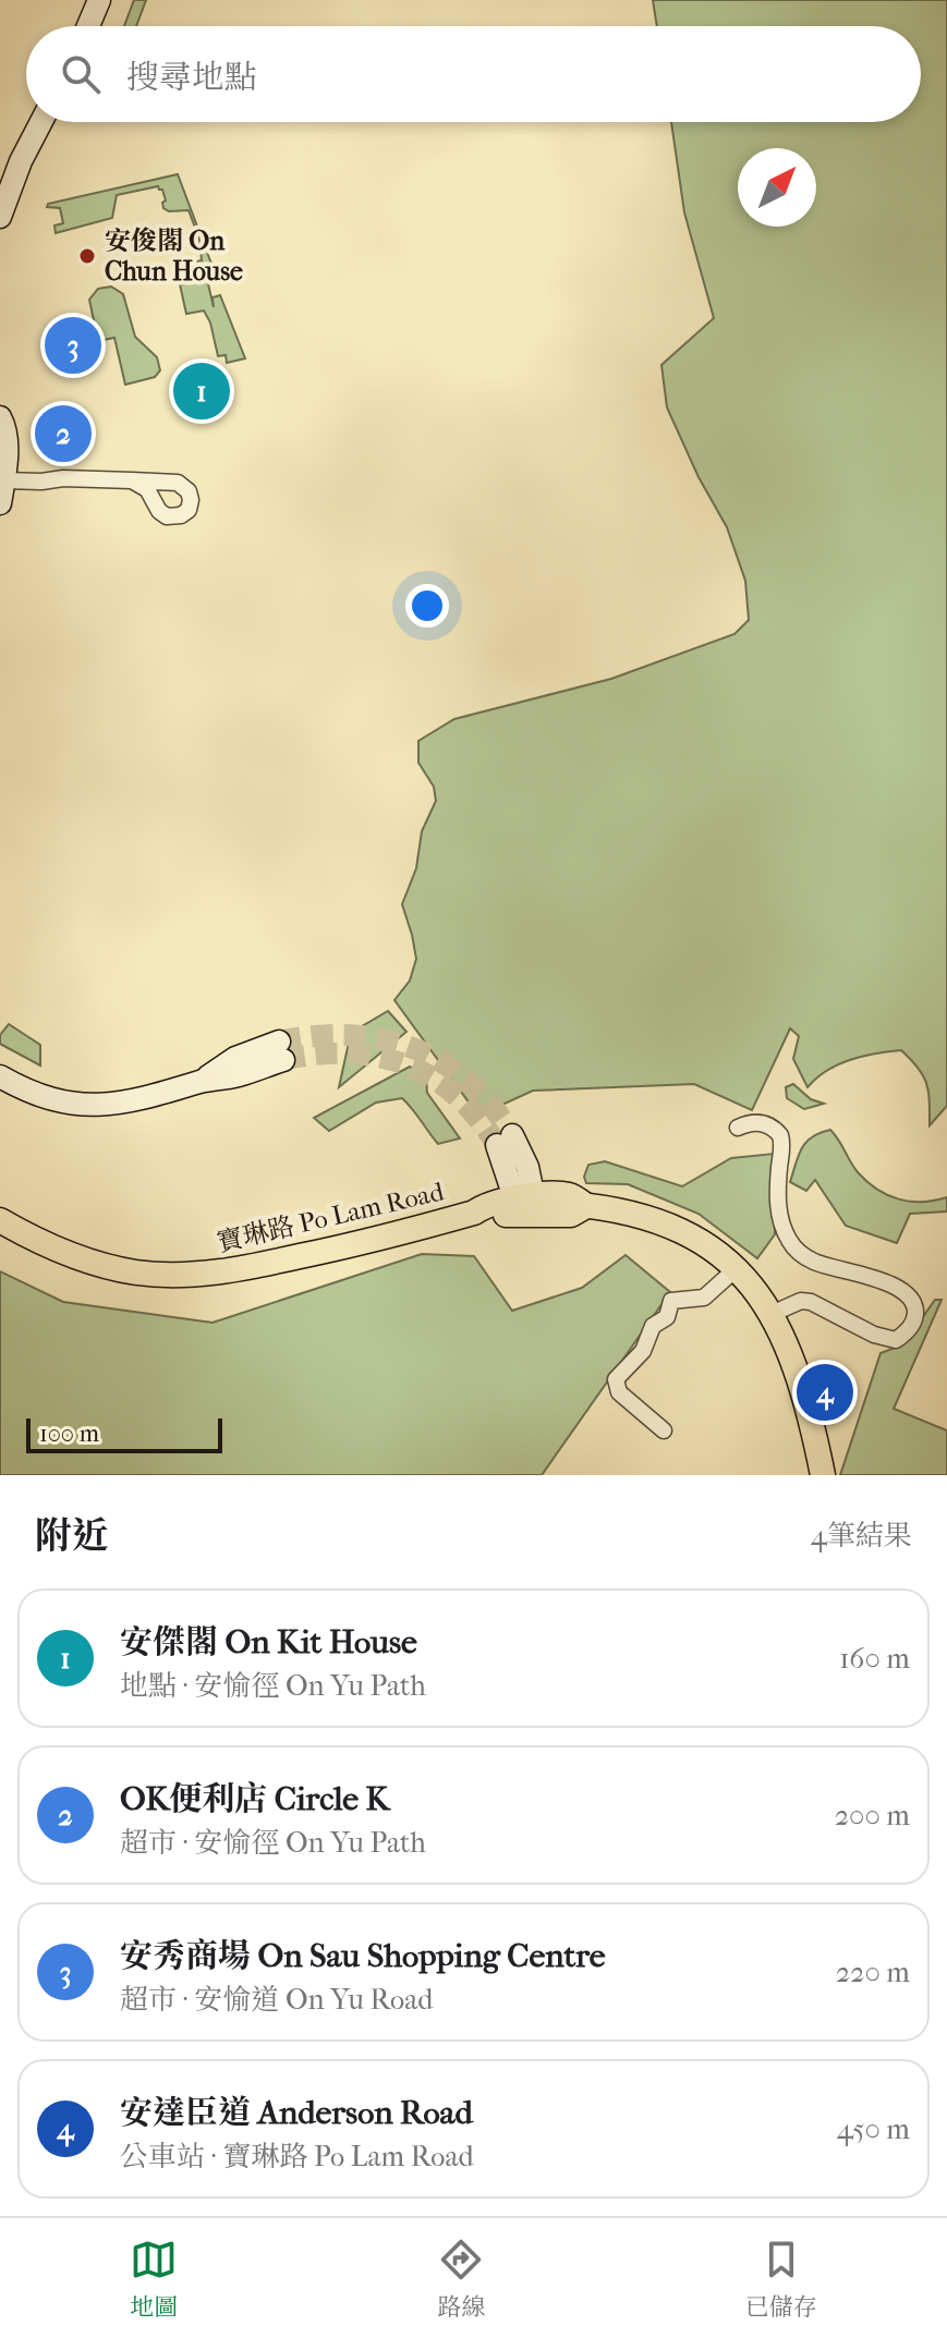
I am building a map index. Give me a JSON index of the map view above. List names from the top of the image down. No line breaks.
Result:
{"streets":{"main road":["寶琳路 Po Lam Road"]},"places":["安俊閣 On Chun House"],"scale_bar":"100 m","north":"top right","page":{"search":"搜尋地點","pins":["3","1","2","4"],"scale":"100 m","heading":["附近","4筆結果"],"list":[{"mark":"1","name":"安傑閣 On Kit House","note":"地點 · 安愉徑 On Yu Path","value":"160 m"},{"mark":"2","name":"OK便利店 Circle K","note":"超市 · 安愉徑 On Yu Path","value":"200 m"},{"mark":"3","name":"安秀商場 On Sau Shopping Centre","note":"超市 · 安愉道 On Yu Road","value":"220 m"},{"mark":"4","name":"安達臣道 Anderson Road","note":"公車站 · 寶琳路 Po Lam Road","value":"450 m"}],"nav":["地圖","路線","已儲存"]}}
